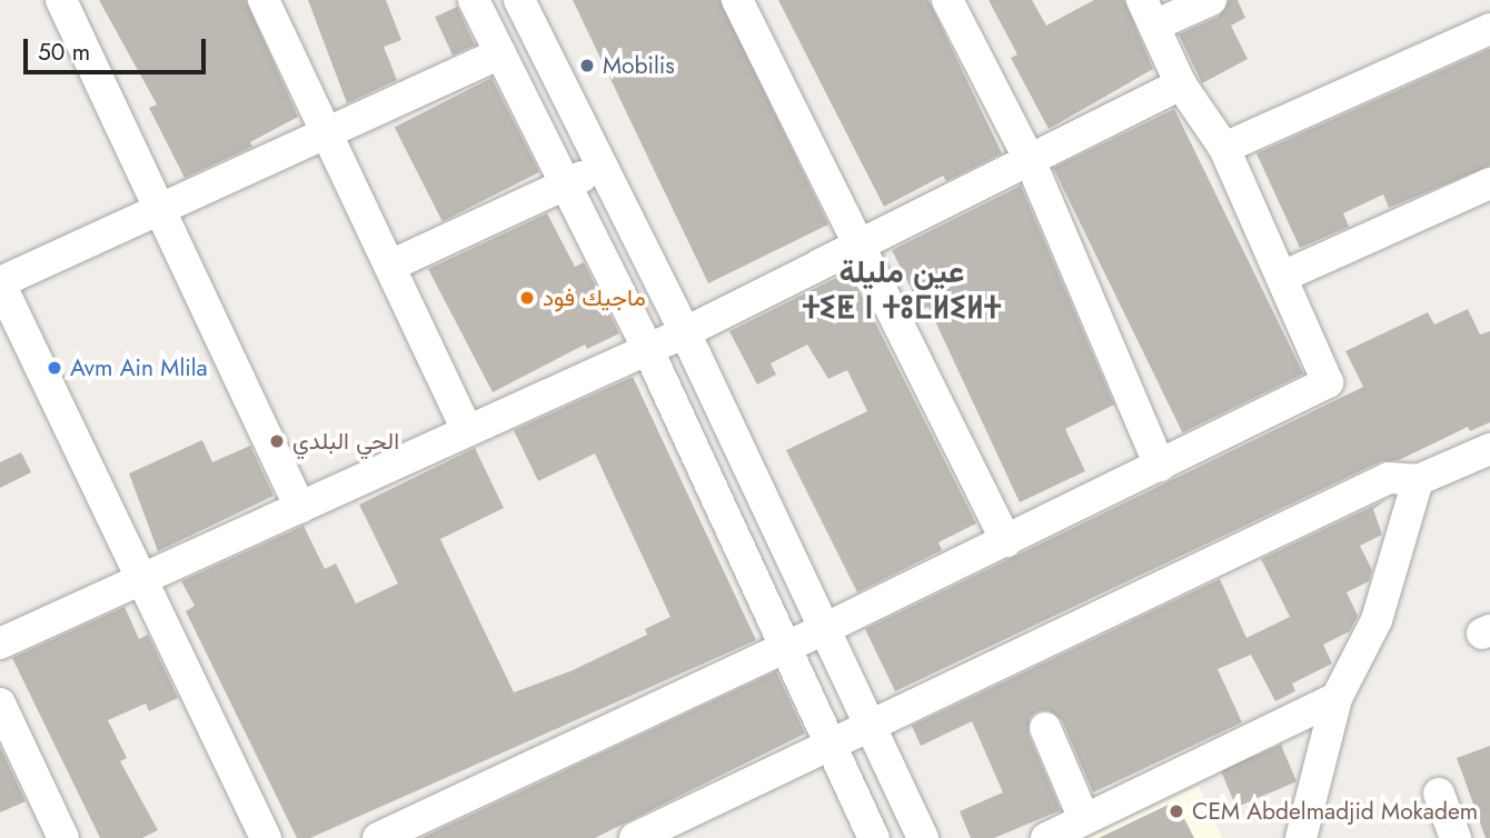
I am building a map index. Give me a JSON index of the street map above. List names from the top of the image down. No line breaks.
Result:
{"districts":["عين مليلة ⵜⵉⵟ ⵏ ⵜⵓⵎⵍⵉⵍⵜ"],"places":["Mobilis","ماجيك فود","Avm Ain Mlila","الحي البلدي","CEM Abdelmadjid Mokadem"],"scale_bar":"50 m"}
